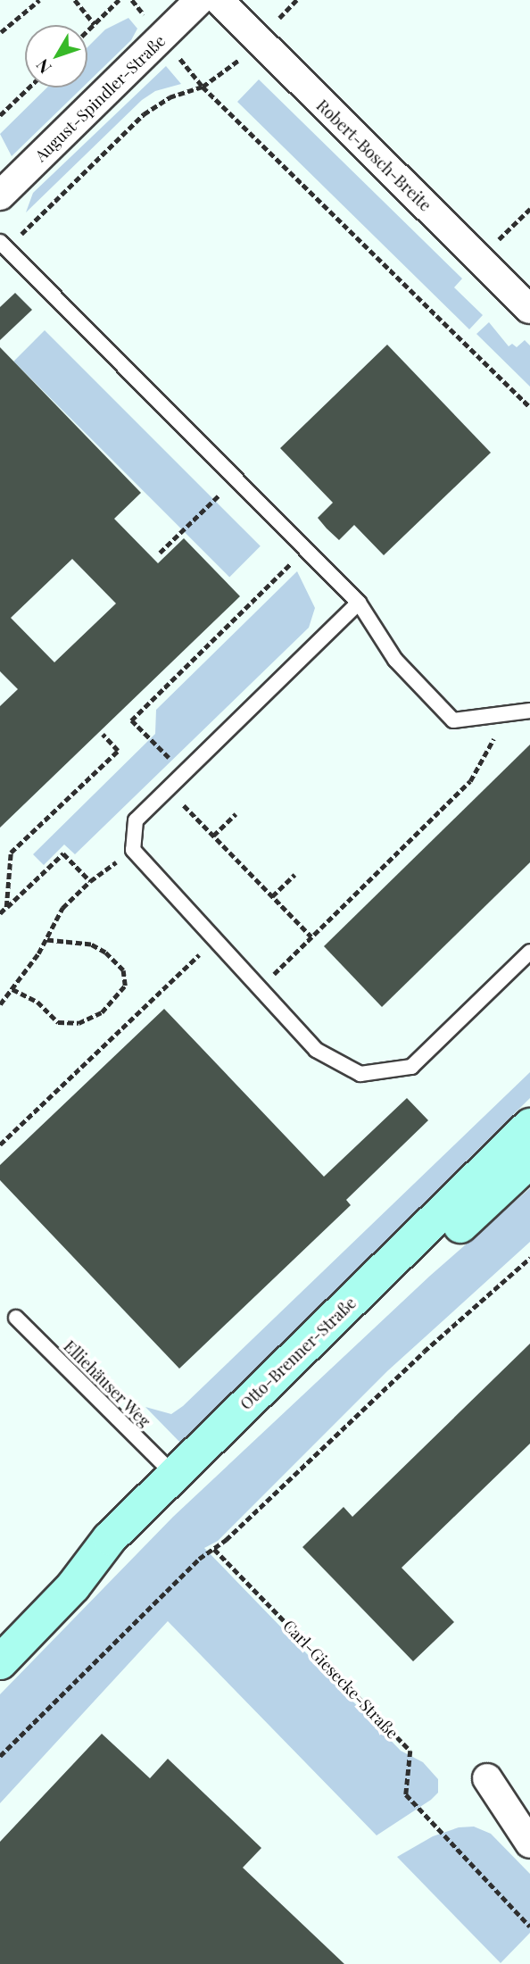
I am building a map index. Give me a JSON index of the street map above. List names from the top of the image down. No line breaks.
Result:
{"streets":{"main road":["Otto-Brenner-Straße"],"street":["August-Spindler-Straße","Robert-Bosch-Breite"],"lane":["Elliehäuser Weg"],"path":["Carl-Giesecke-Straße"]},"crossings":[["Otto-Brenner-Straße","Elliehäuser Weg"]],"north":"bottom left"}
